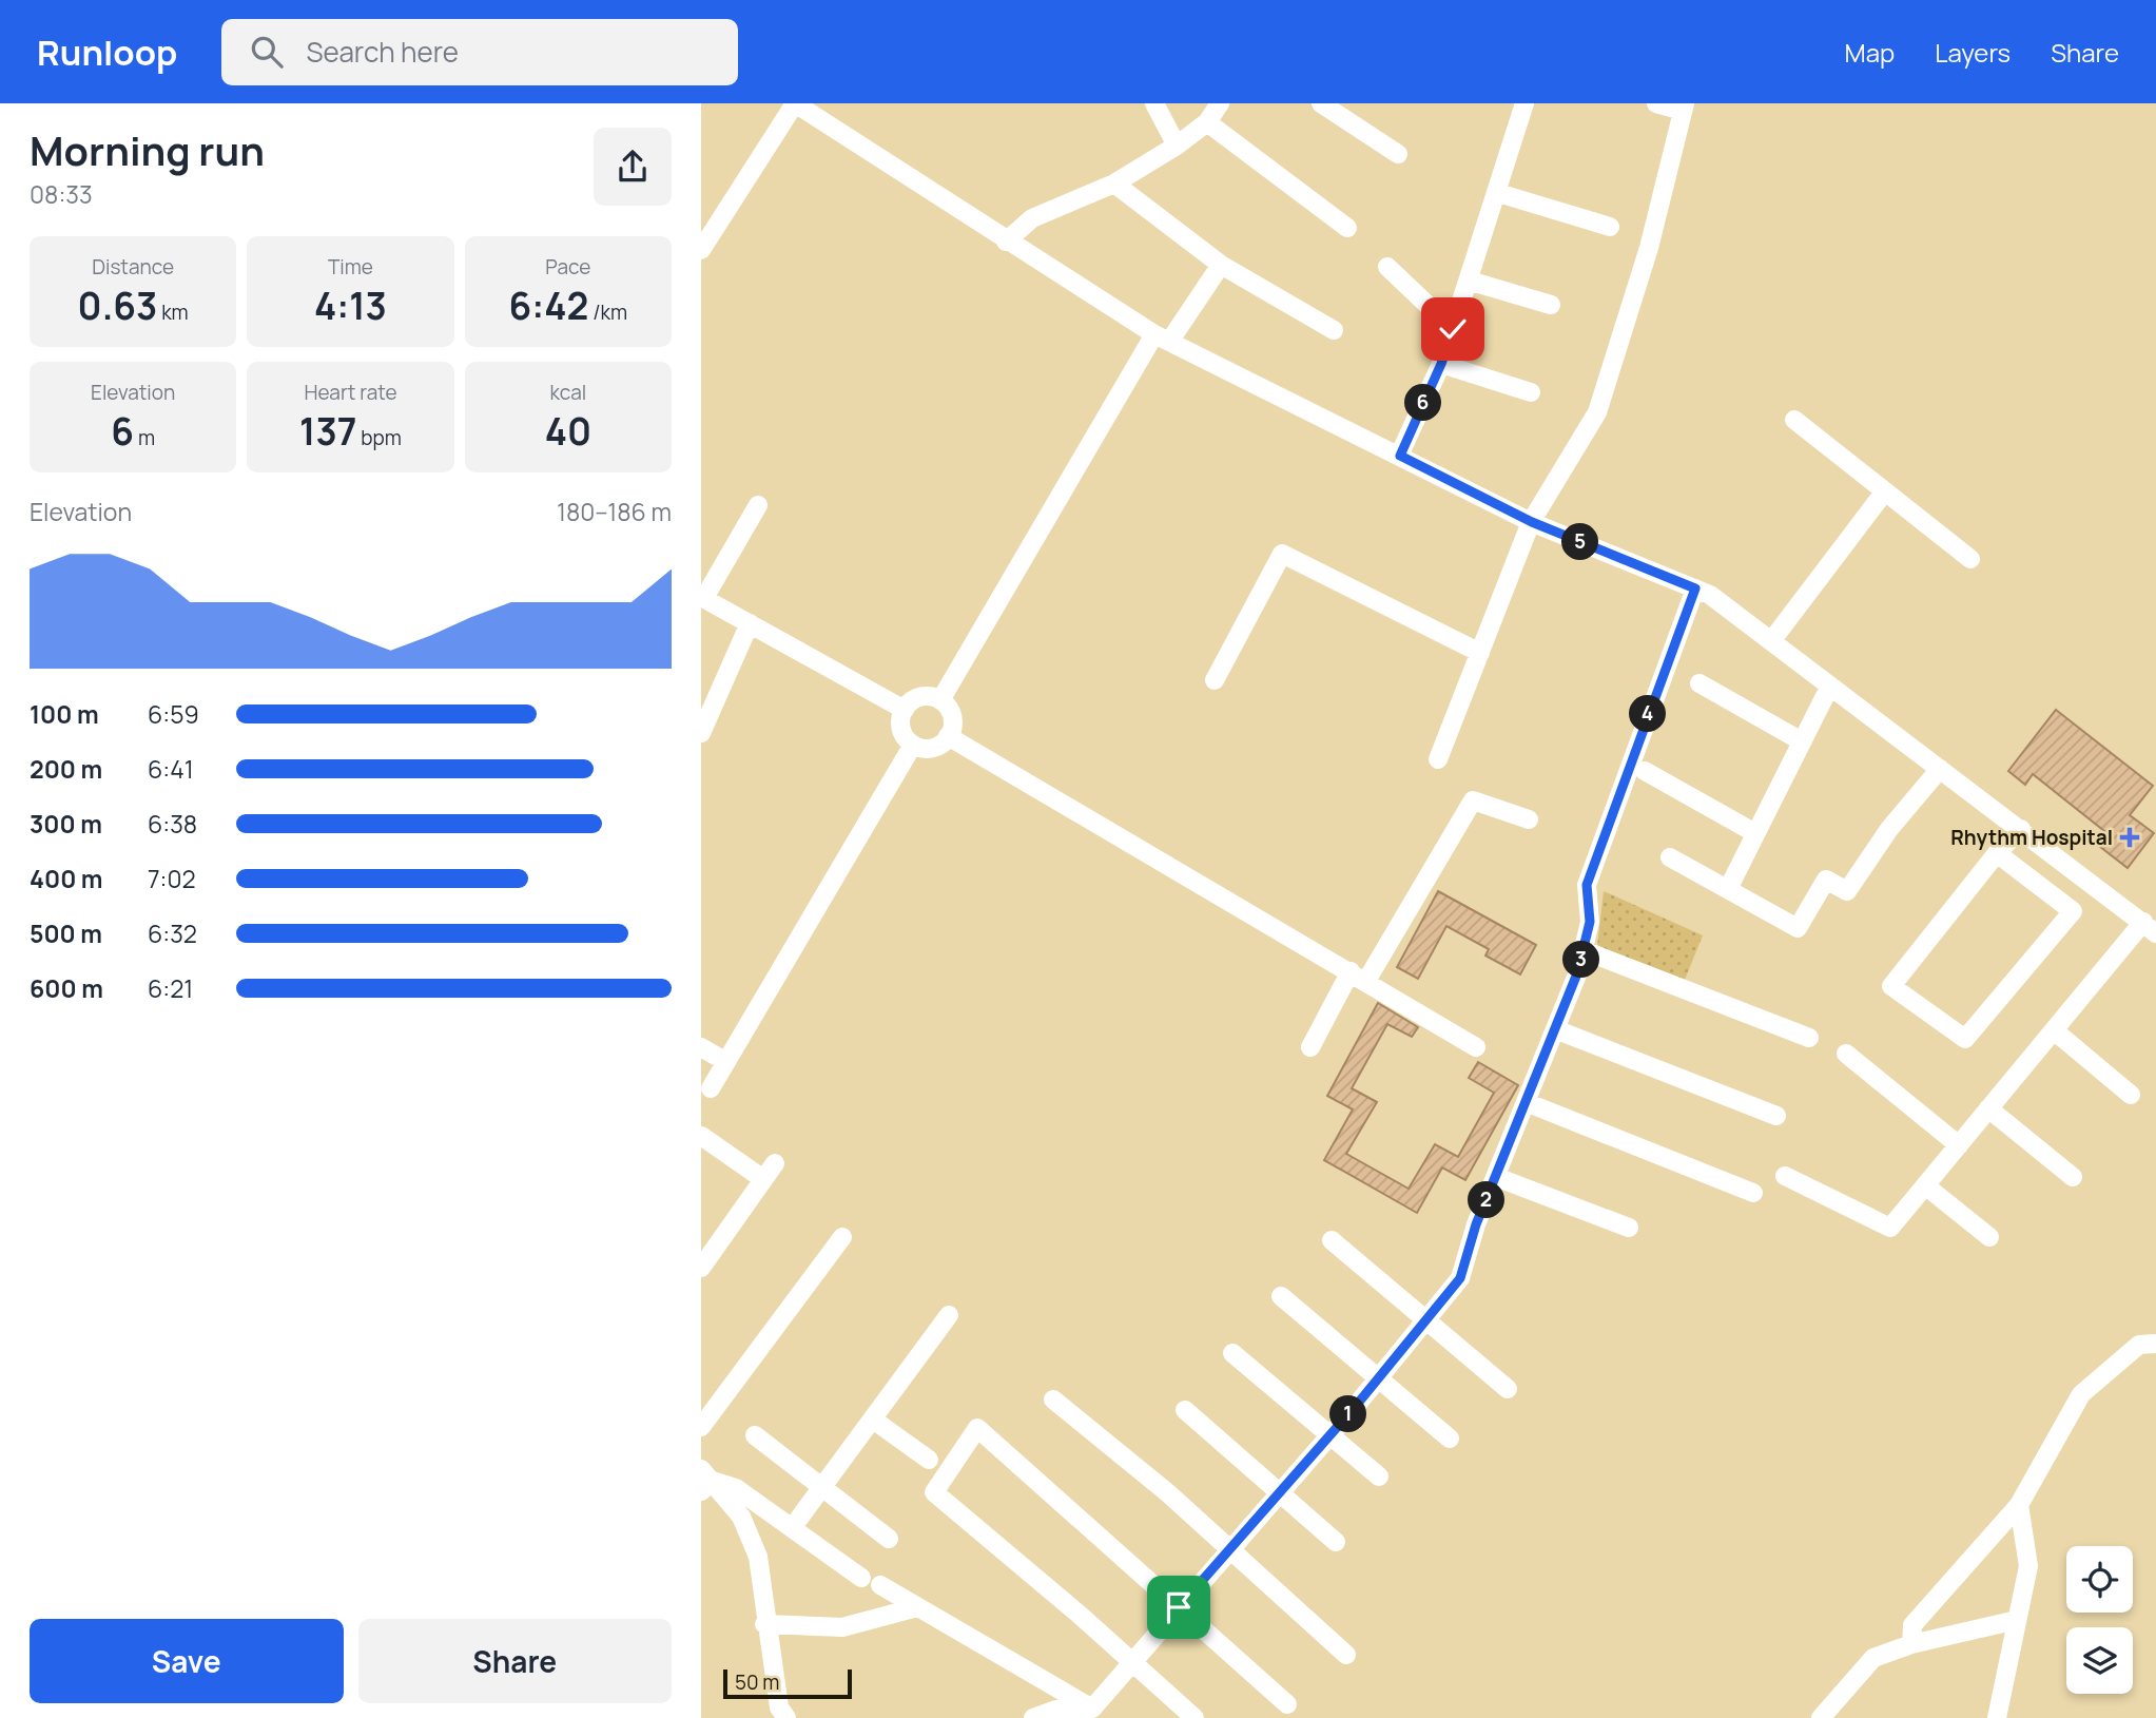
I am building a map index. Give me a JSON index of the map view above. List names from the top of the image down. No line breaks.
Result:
{"places":{"health":["Rhythm Hospital"]},"scale_bar":"50 m","page":{"header":"Runloop","search":"Search here","nav":["Map","Layers","Share"],"heading":["Morning run","08:33"],"stats":[["Distance","0.63 km"],["Time","4:13"],["Pace","6:42 /km"],["Elevation","6 m"],["Heart rate","137 bpm"],["kcal","40"]],"pins":["6","5","4","3","2","1"],"chart":["Elevation","180–186 m"],"list":[{"name":"100 m","note":"6:59"},{"name":"200 m","note":"6:41"},{"name":"300 m","note":"6:38"},{"name":"400 m","note":"7:02"},{"name":"500 m","note":"6:32"},{"name":"600 m","note":"6:21"}],"buttons":["Save","Share"],"scale":"50 m"}}
